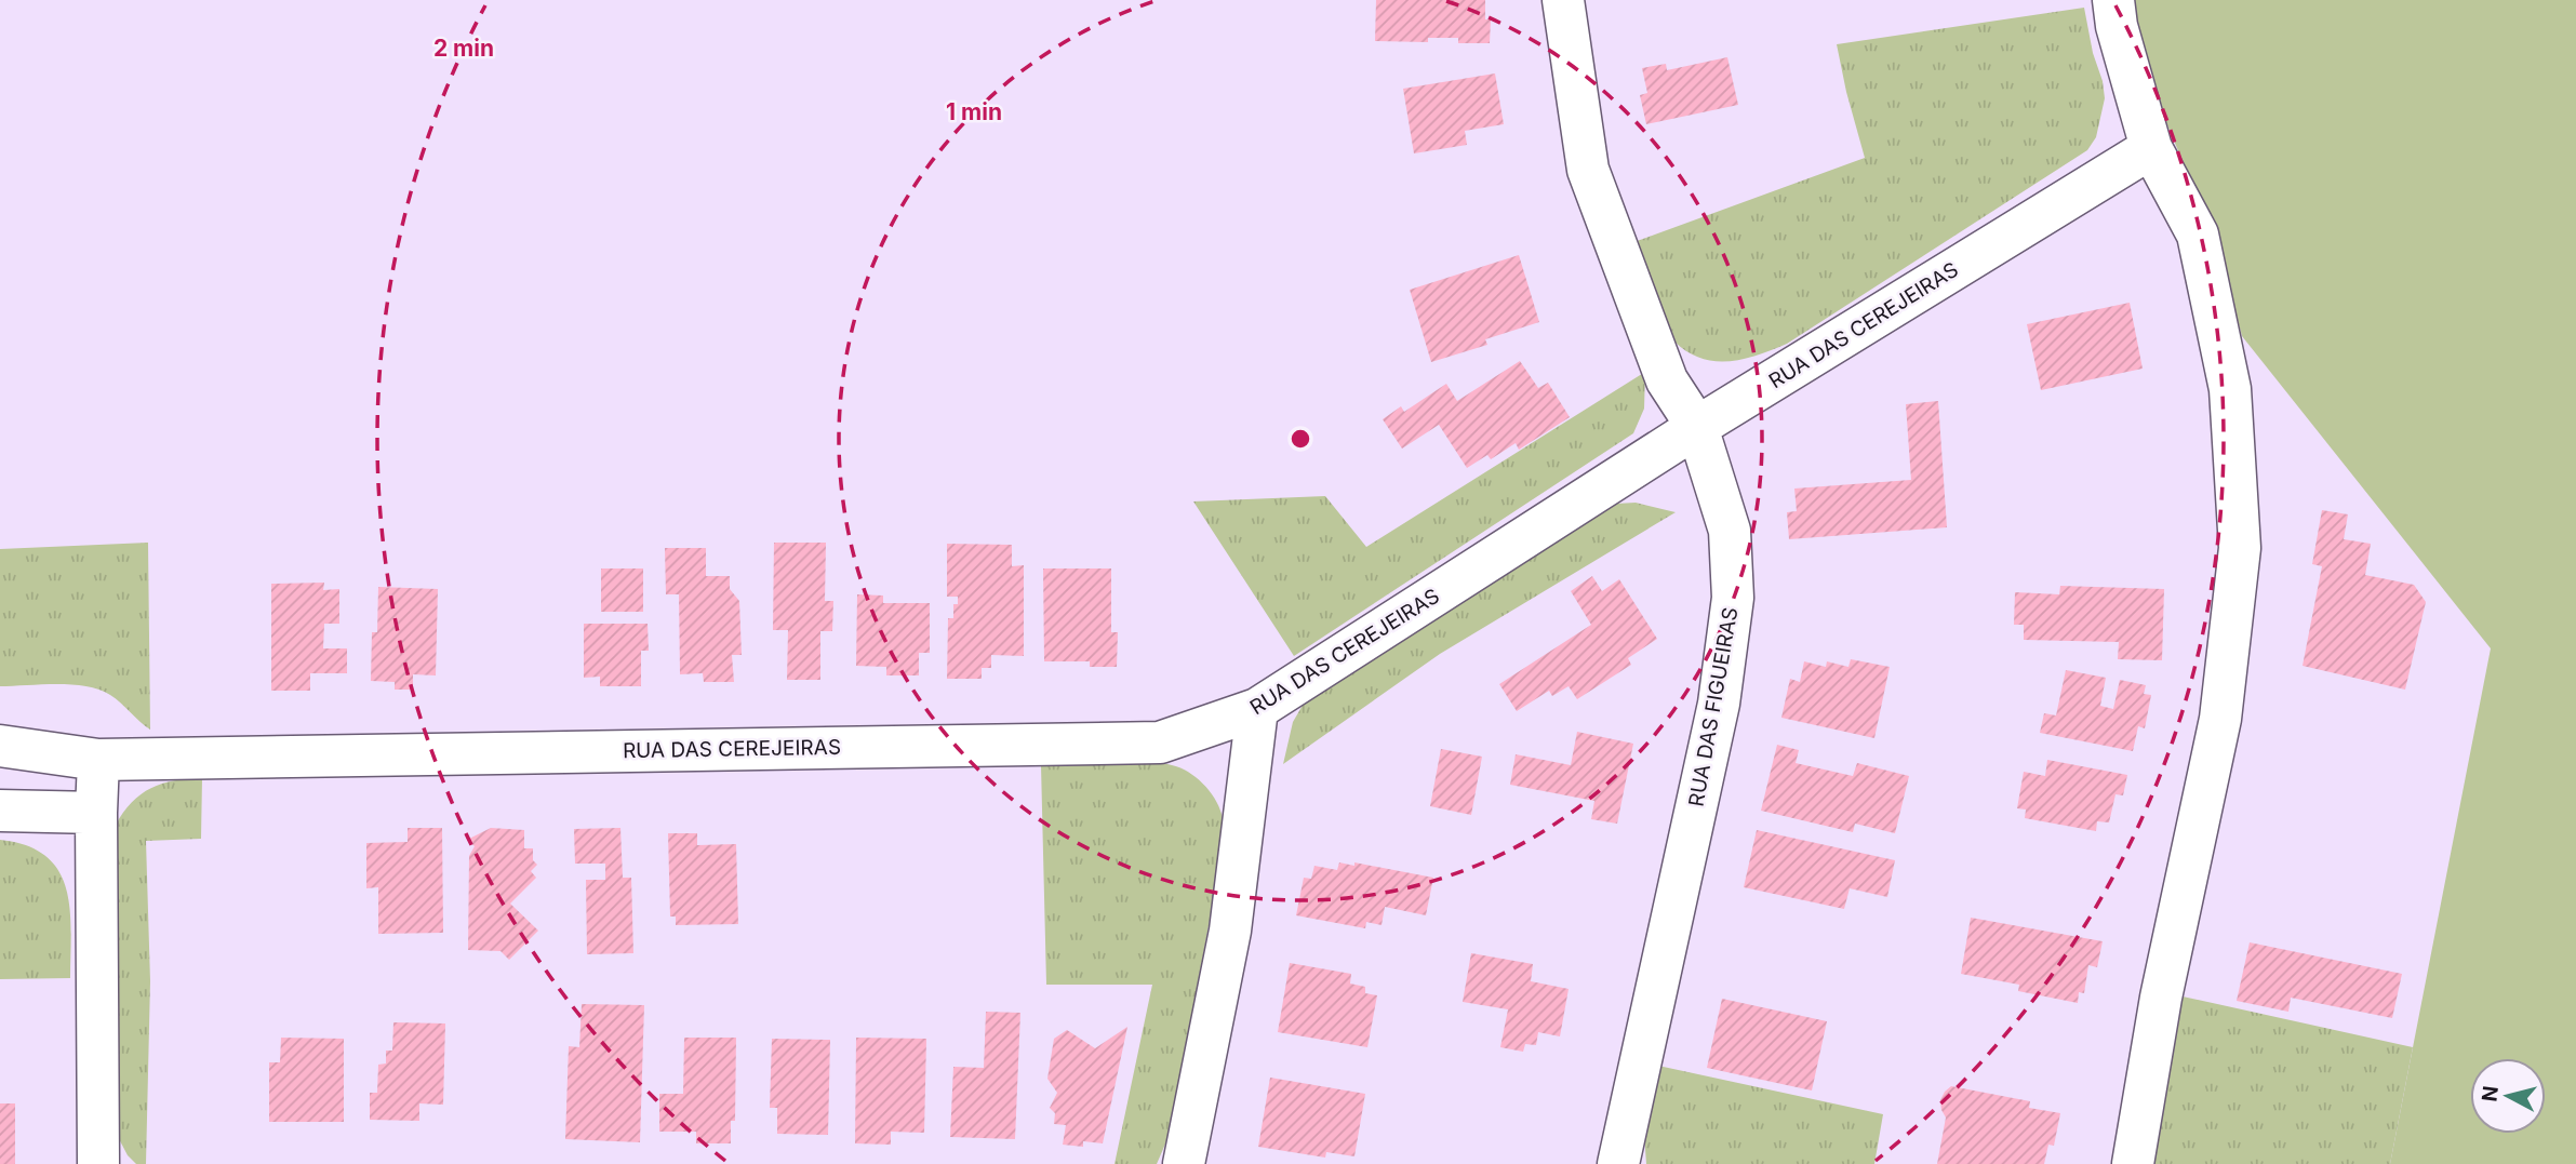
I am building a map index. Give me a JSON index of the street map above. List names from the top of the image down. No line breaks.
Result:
{"streets":{"street":["RUA DAS CEREJEIRAS","RUA DAS FIGUEIRAS"]},"crossings":[["RUA DAS CEREJEIRAS","RUA DAS FIGUEIRAS"]],"north":"left","rings":["2 min","1 min"]}
